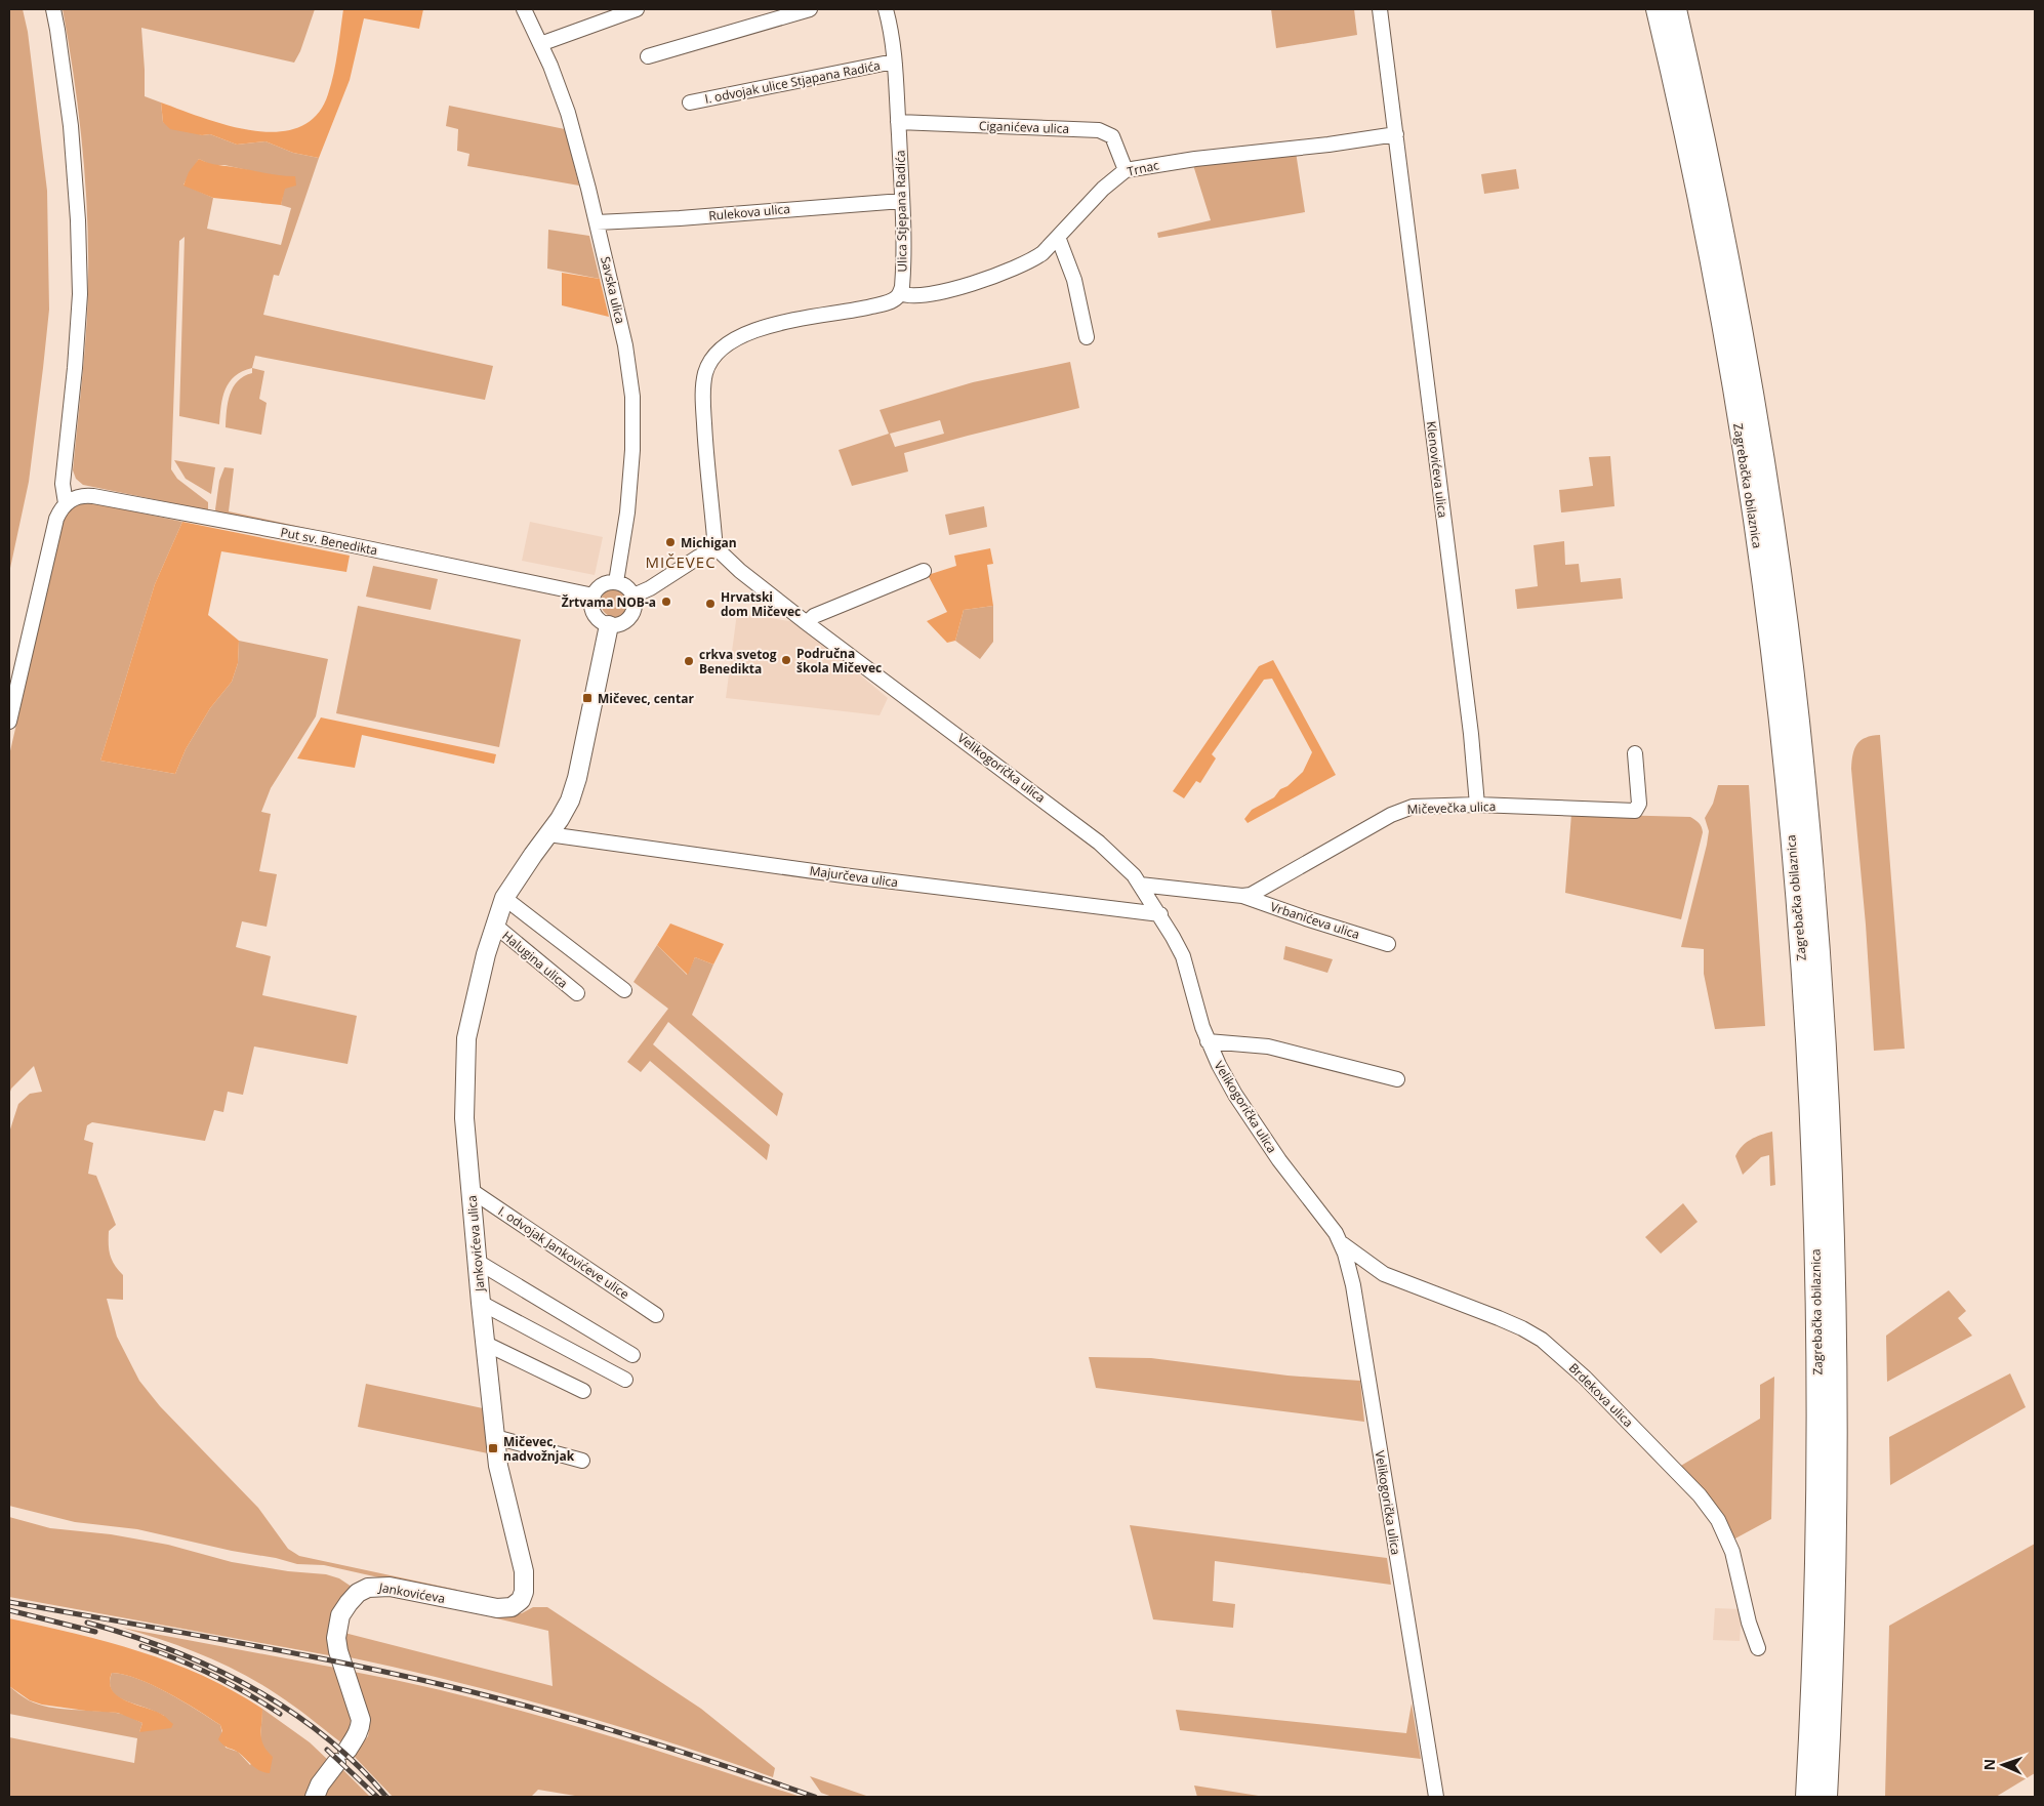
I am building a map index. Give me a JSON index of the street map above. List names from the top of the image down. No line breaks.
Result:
{"streets":{"highway":["Zagrebačka obilaznica"],"main road":["Jankovićeva ulica","Jankovićeva"],"street":["I. odvojak ulice Stjapana Radića","Ciganićeva ulica","Trnac","Ulica Stjepana Radića","Rulekova ulica","Savska ulica","Klenovićeva ulica","Put sv. Benedikta","Velikogorička ulica","Mičevečka ulica","Majurčeva ulica","Vrbanićeva ulica","Halugina ulica","I. odvojak Jankovićeve ulice","Brdekova ulica"]},"crossings":[["I. odvojak ulice Stjapana Radića","Ulica Stjepana Radića"],["Ciganićeva ulica","Trnac"],["Ciganićeva ulica","Ulica Stjepana Radića"],["Trnac","Ulica Stjepana Radića"],["Trnac","Klenovićeva ulica"],["Ulica Stjepana Radića","Rulekova ulica"],["Rulekova ulica","Savska ulica"],["Savska ulica","Put sv. Benedikta"],["Savska ulica","Jankovićeva ulica"],["Klenovićeva ulica","Mičevečka ulica"],["Put sv. Benedikta","Jankovićeva ulica"],["Velikogorička ulica","Mičevečka ulica"],["Velikogorička ulica","Majurčeva ulica"],["Velikogorička ulica","Brdekova ulica"],["Mičevečka ulica","Vrbanićeva ulica"],["Majurčeva ulica","Jankovićeva ulica"],["Halugina ulica","Jankovićeva ulica"],["Jankovićeva ulica","I. odvojak Jankovićeve ulice"],["Jankovićeva ulica","Jankovićeva"]],"districts":["MIČEVEC"],"places":{"other":["Michigan","Žrtvama NOB-a","Hrvatski dom Mičevec","Područna škola Mičevec","crkva svetog Benedikta"],"transit":["Mičevec, centar","Mičevec, nadvožnjak"]},"north":"left"}
